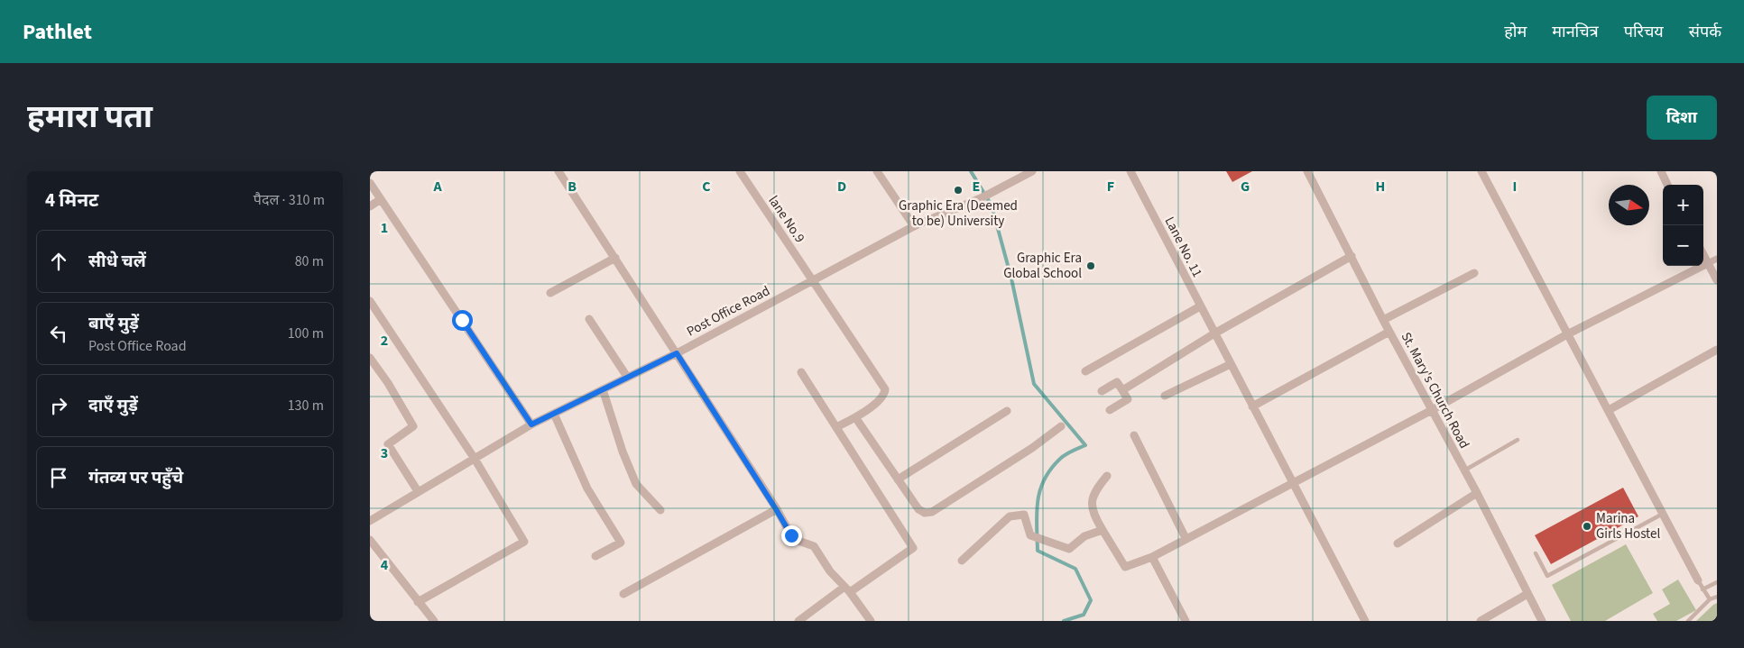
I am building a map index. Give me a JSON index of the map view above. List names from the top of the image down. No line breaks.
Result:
{"streets":{"street":["lane No.9","Lane No. 11","Post Office Road","St. Mary's Church Road"]},"crossings":[["lane No.9","Post Office Road"]],"places":["Graphic Era (Deemed to be) University","Graphic Era Global School","Marina Girls Hostel"],"north":"right","page":{"header":"Pathlet","nav":["होम","मानचित्र","परिचय","संपर्क"],"title":"हमारा पता","buttons":"दिशा","heading":["4 मिनट","पैदल · 310 m"],"map_buttons":["+","−"],"list":[["सीधे चलें","80 m"],["बाएँ मुड़ें","Post Office Road","100 m"],["दाएँ मुड़ें","130 m"],"गंतव्य पर पहुँचे"]},"grid":{"columns":["A","B","C","D","E","F","G","H","I"],"rows":["1","2","3","4"]}}
